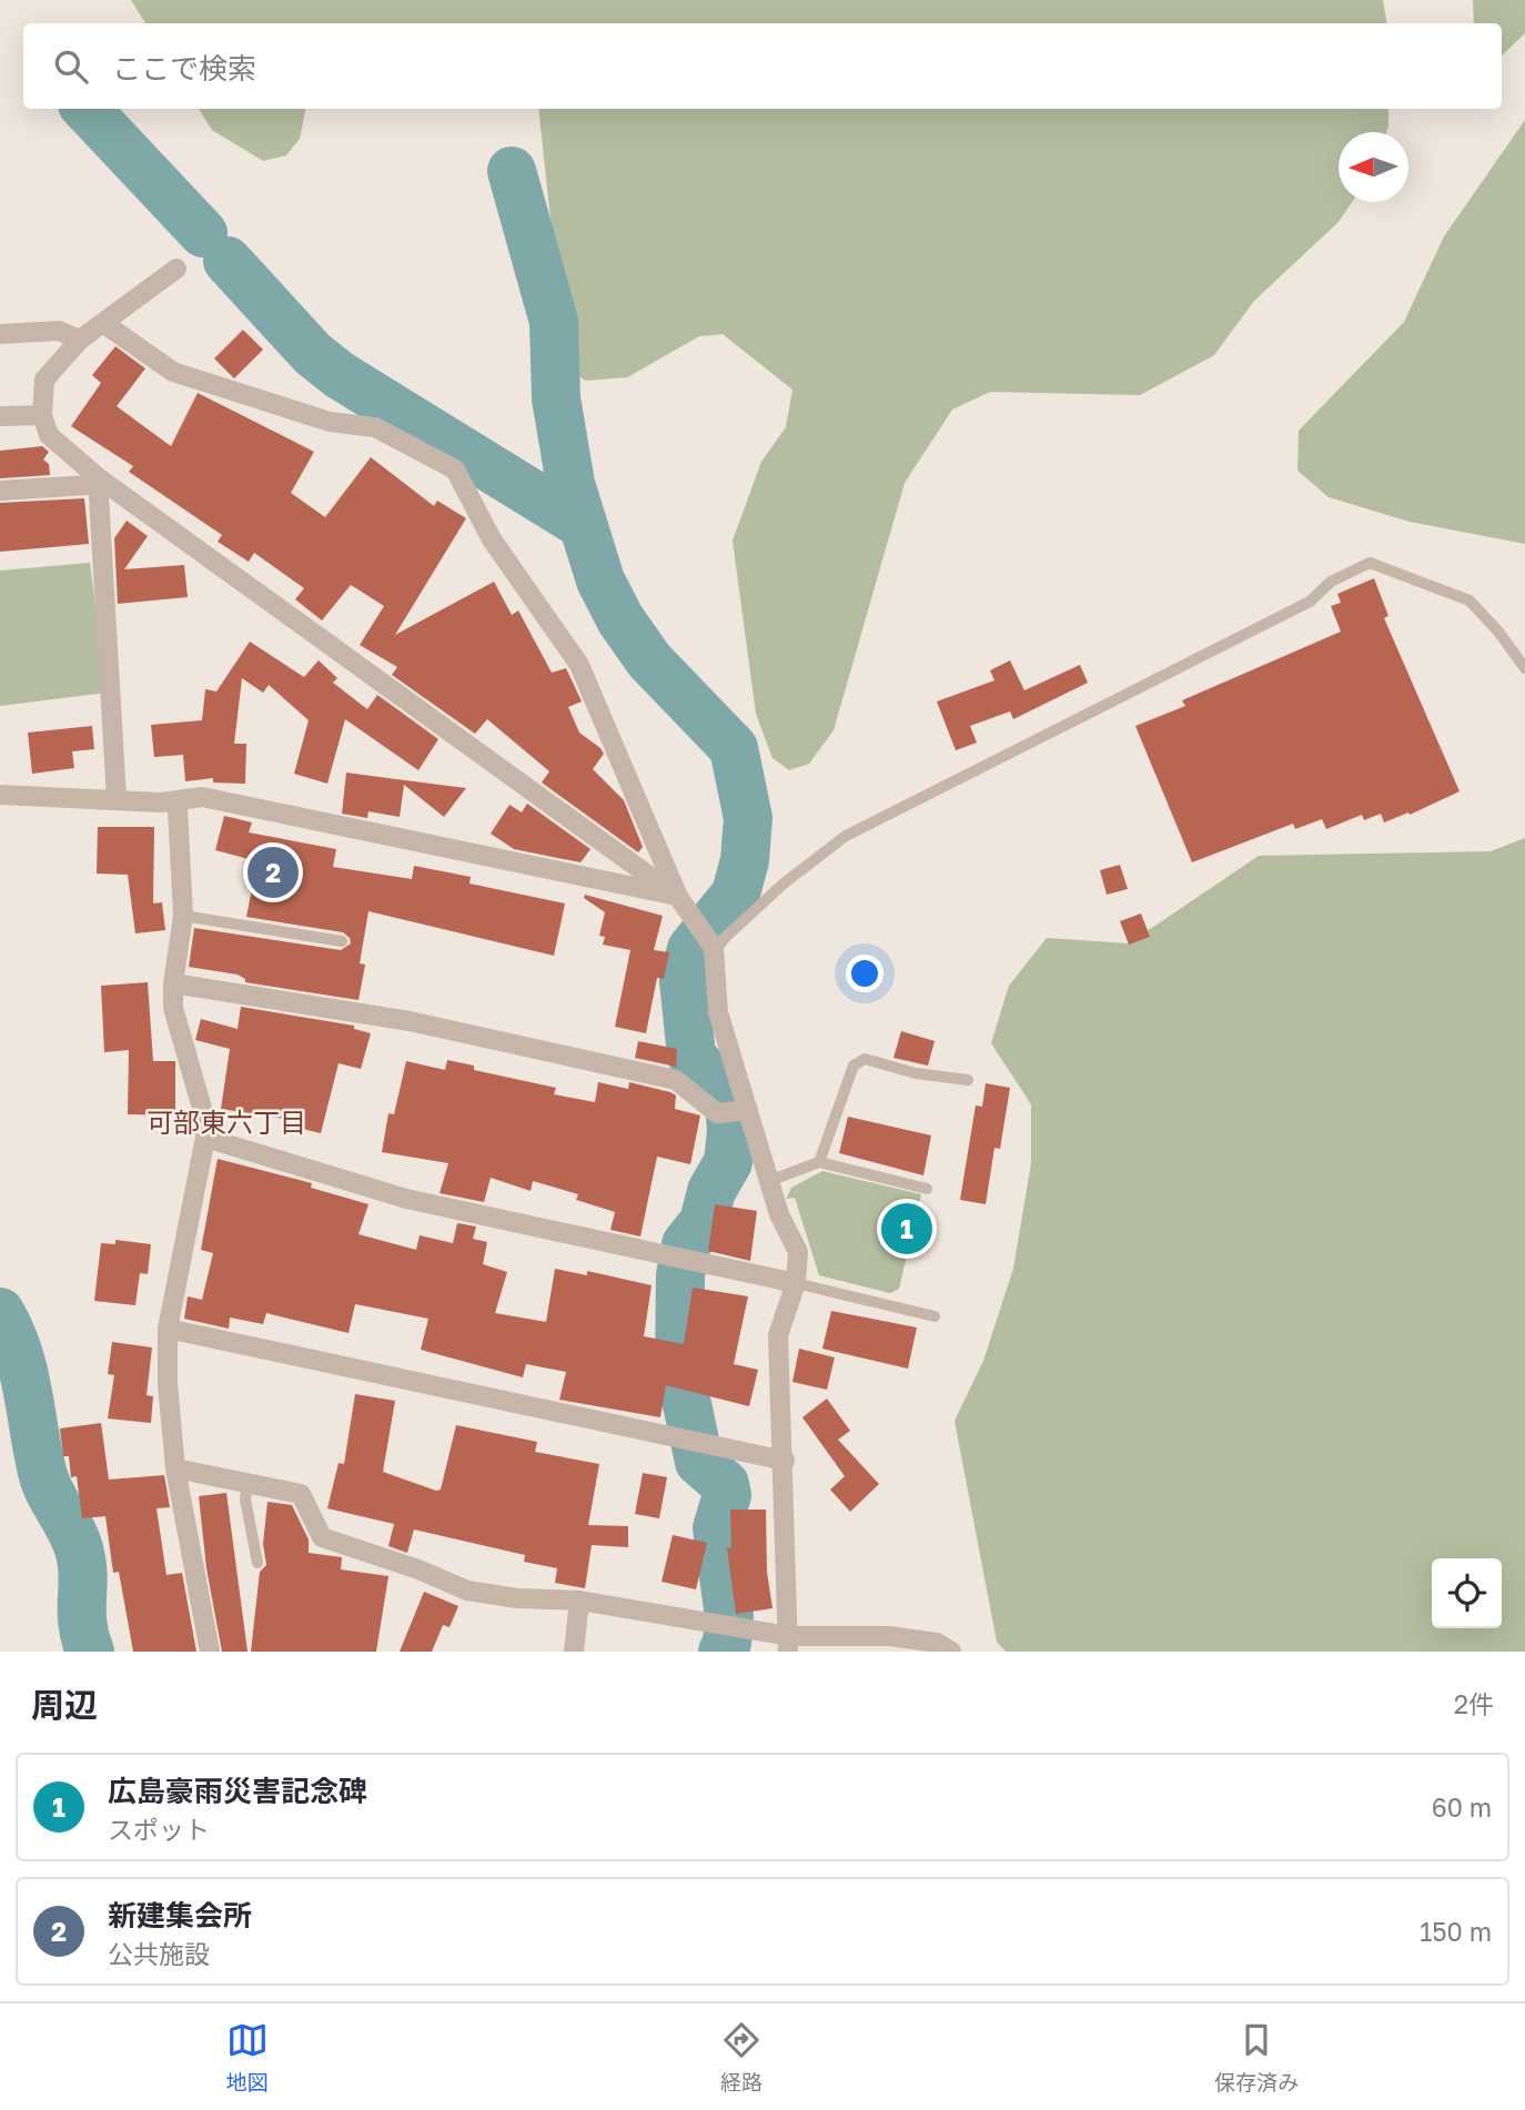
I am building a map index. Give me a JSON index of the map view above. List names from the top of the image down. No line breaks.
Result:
{"districts":["可部東六丁目"],"north":"left","page":{"search":"ここで検索","pins":["2","1"],"heading":["周辺","2件"],"list":[{"mark":"1","name":"広島豪雨災害記念碑","note":"スポット","value":"60 m"},{"mark":"2","name":"新建集会所","note":"公共施設","value":"150 m"}],"nav":["地図","経路","保存済み"]}}
